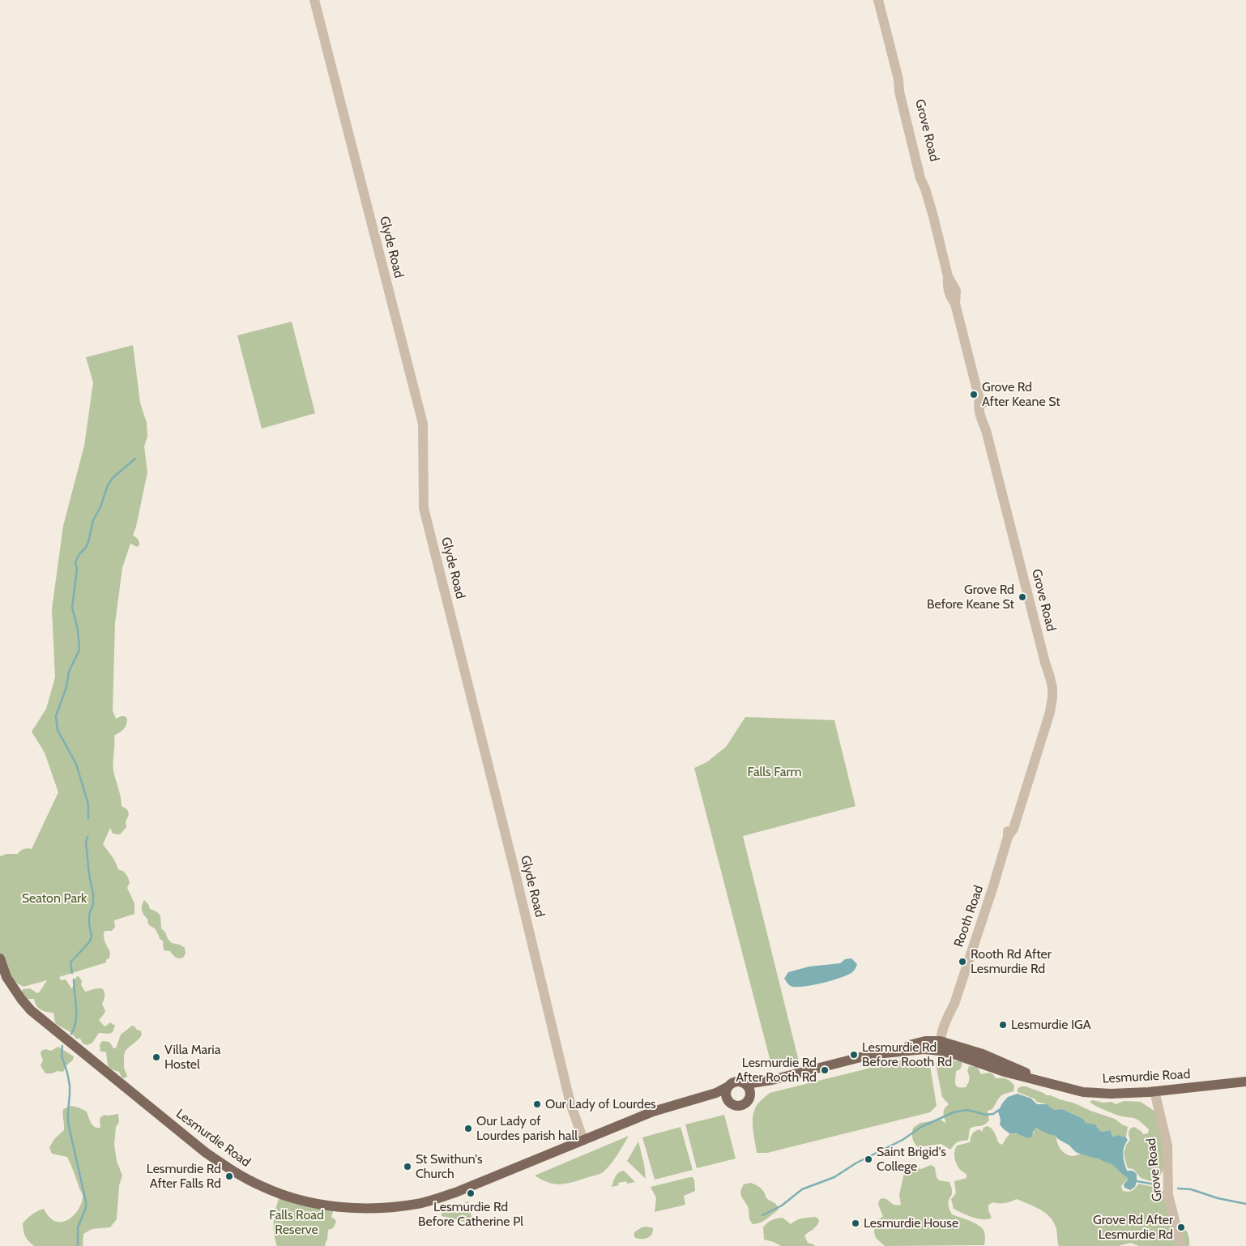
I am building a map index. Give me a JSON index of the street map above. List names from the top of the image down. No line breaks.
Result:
{"streets":{"main road":["Lesmurdie Road"],"street":["Grove Road","Glyde Road","Rooth Road"]},"crossings":[["Grove Road","Rooth Road"],["Grove Road","Lesmurdie Road"],["Glyde Road","Lesmurdie Road"],["Rooth Road","Lesmurdie Road"]],"parks":["Falls Farm","Seaton Park","Falls Road Reserve"],"places":["Grove Rd After Keane St","Grove Rd Before Keane St","Rooth Rd After Lesmurdie Rd","Lesmurdie IGA","Lesmurdie Rd Before Rooth Rd","Villa Maria Hostel","Lesmurdie Rd After Rooth Rd","Our Lady of Lourdes","Our Lady of Lourdes parish hall","Saint Brigid's College","St Swithun's Church","Lesmurdie Rd After Falls Rd","Lesmurdie Rd Before Catherine Pl","Lesmurdie House","Grove Rd After Lesmurdie Rd"]}
